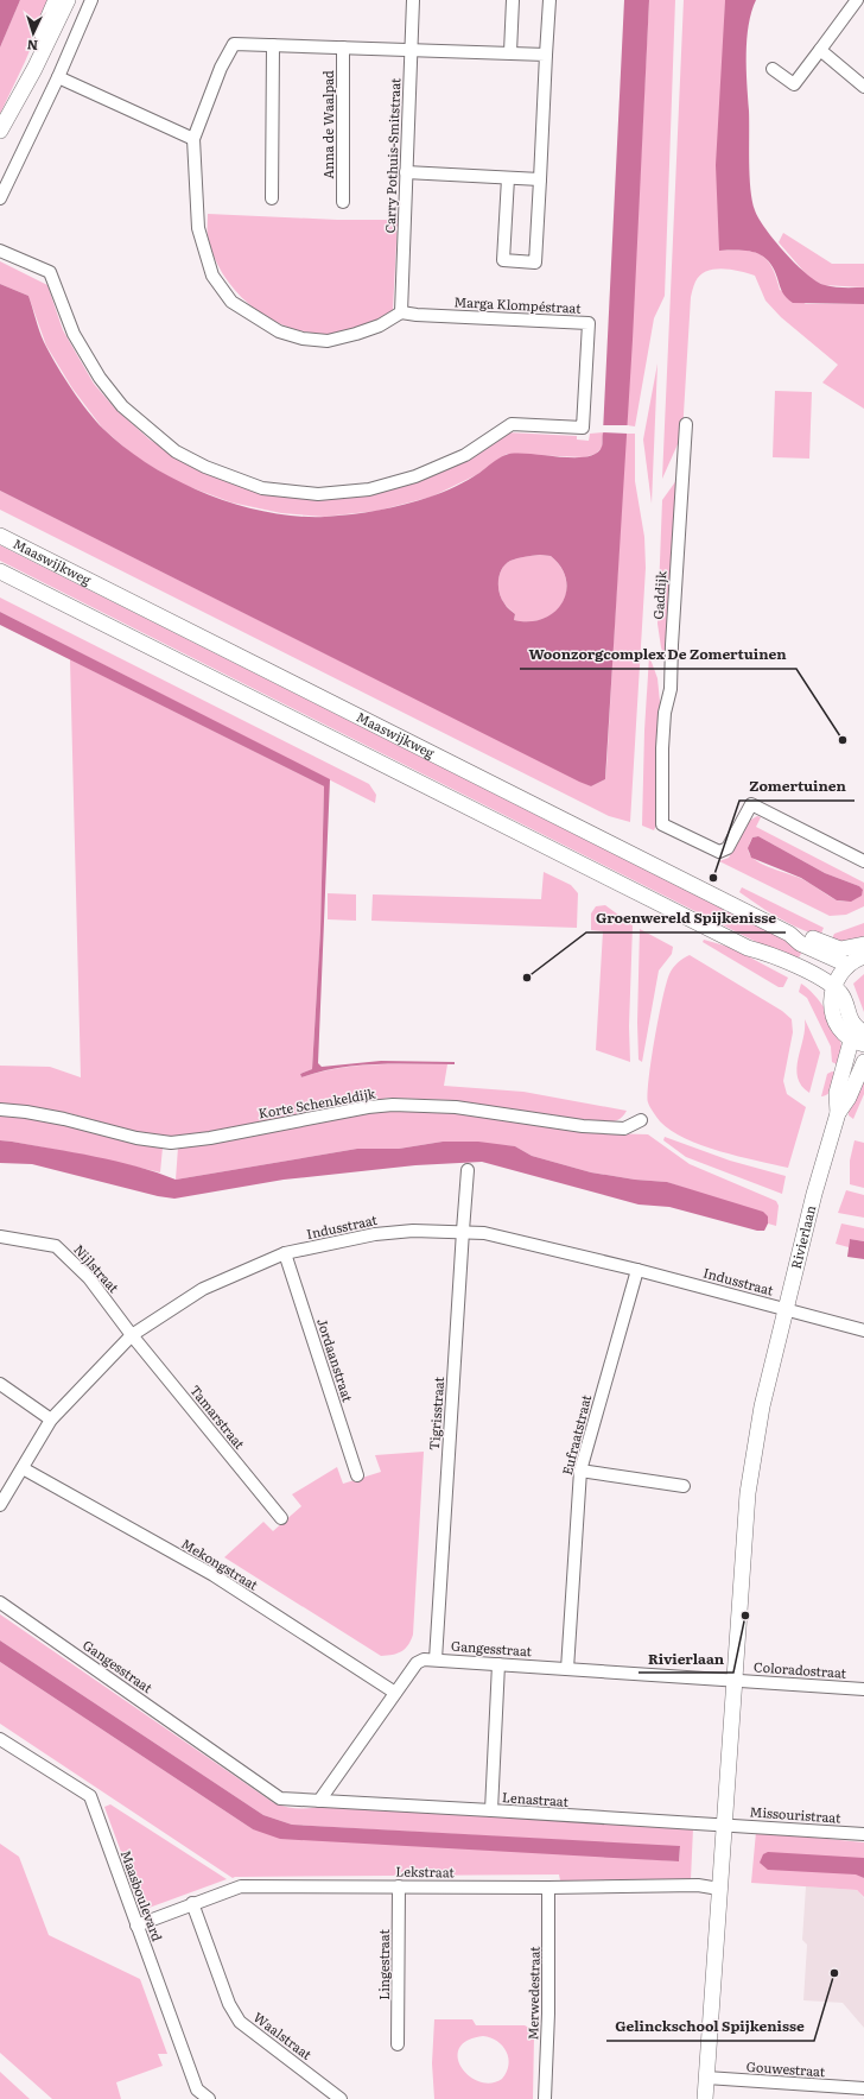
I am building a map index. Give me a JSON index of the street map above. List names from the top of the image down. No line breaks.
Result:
{"streets":{"street":["Anna de Waalpad","Carry Pothuis-Smitstraat","Marga Klompéstraat","Maaswijkweg","Gaddijk","Korte Schenkeldijk","Indusstraat","Rivierlaan","Nijlstraat","Jordaanstraat","Tigrisstraat","Tamarstraat","Eufraatstraat","Mekongstraat","Gangesstraat","Coloradostraat","Lenastraat","Missouristraat","Lekstraat","Maasboulevard","Lingestraat","Merwedestraat","Waalstraat","Gouwestraat"]},"crossings":[["Carry Pothuis-Smitstraat","Marga Klompéstraat"],["Indusstraat","Rivierlaan"],["Indusstraat","Nijlstraat"],["Indusstraat","Jordaanstraat"],["Indusstraat","Tigrisstraat"],["Indusstraat","Tamarstraat"],["Indusstraat","Eufraatstraat"],["Indusstraat","Mekongstraat"],["Rivierlaan","Gangesstraat"],["Rivierlaan","Coloradostraat"],["Rivierlaan","Lenastraat"],["Rivierlaan","Missouristraat"],["Rivierlaan","Lekstraat"],["Rivierlaan","Gouwestraat"],["Nijlstraat","Tamarstraat"],["Tigrisstraat","Gangesstraat"],["Eufraatstraat","Gangesstraat"],["Mekongstraat","Gangesstraat"],["Gangesstraat","Coloradostraat"],["Gangesstraat","Lenastraat"],["Lenastraat","Missouristraat"],["Lekstraat","Maasboulevard"],["Lekstraat","Lingestraat"],["Lekstraat","Merwedestraat"],["Lekstraat","Waalstraat"]],"places":["Woonzorgcomplex De Zomertuinen","Zomertuinen","Groenwereld Spijkenisse","Rivierlaan","Gelinckschool Spijkenisse"],"north":"bottom"}
